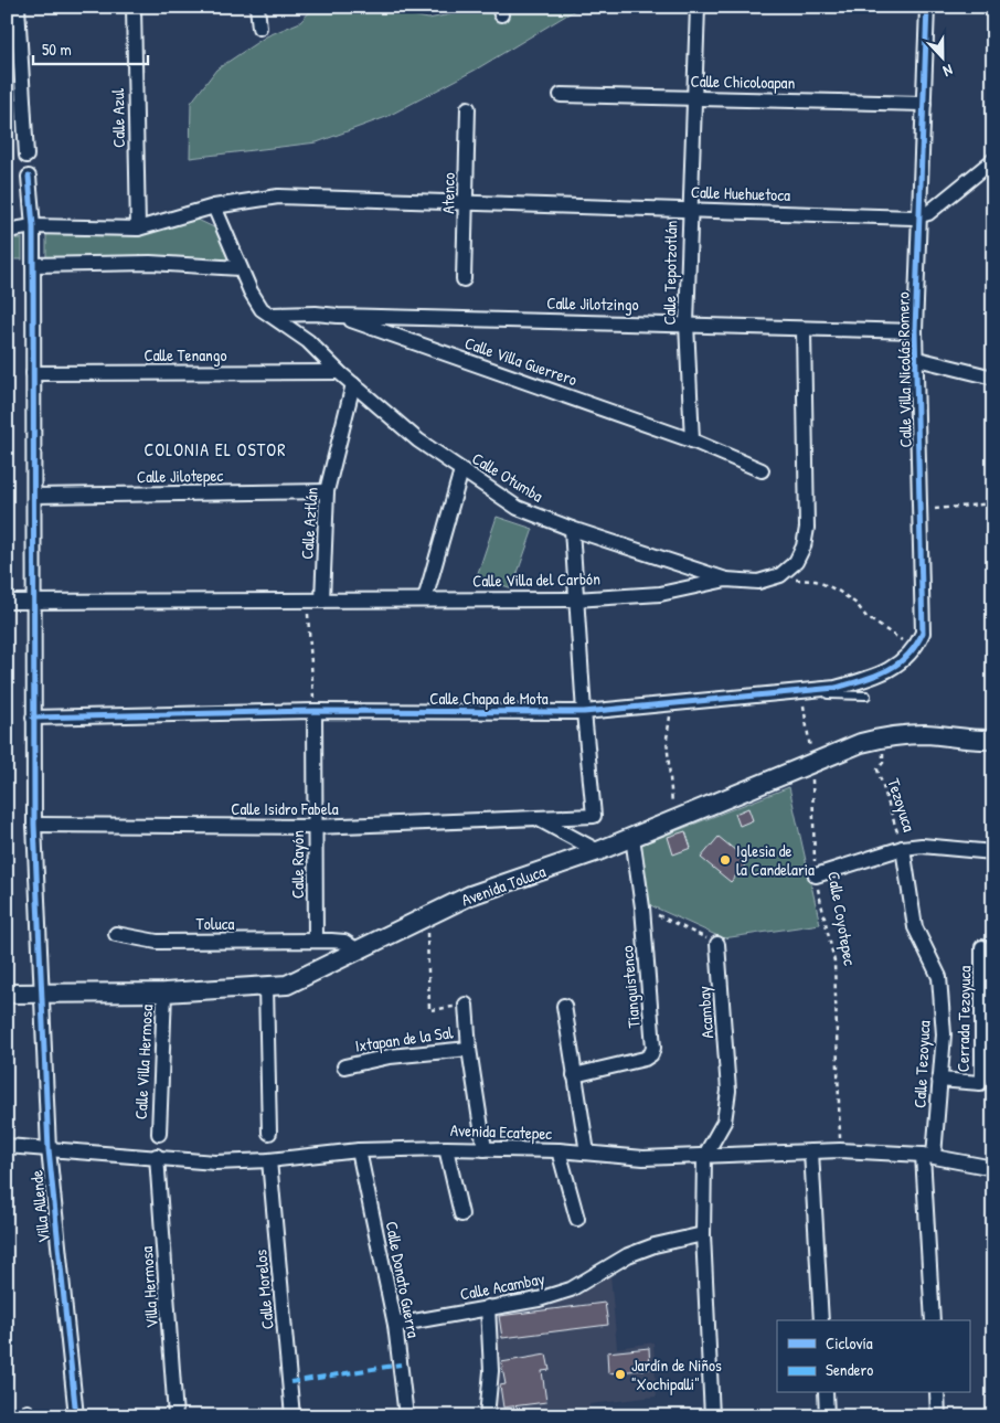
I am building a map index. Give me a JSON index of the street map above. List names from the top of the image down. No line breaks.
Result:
{"streets":{"street":["Calle Chicoloapan","Calle Azul","Atenco","Calle Huehuetoca","Calle Tepotzotlán","Calle Jilotzingo","Calle Tenango","Calle Villa Guerrero","Calle Villa Nicolás Romero","Calle Jilotepec","Calle Otumba","Calle Aztlán","Calle Villa del Carbón","Calle Chapa de Mota","Calle Isidro Fabela","Calle Rayón","Avenida Toluca","Toluca","Tianguistenco","Acambay","Cerrada Tezoyuca","Ixtapan de la Sal","Calle Villa Hermosa","Calle Tezoyuca","Avenida Ecatepec","Villa Allende","Calle Donato Guerra","Calle Acambay","Villa Hermosa","Calle Morelos"],"path":["Tezoyuca","Calle Coyotepec"]},"crossings":[["Calle Chicoloapan","Calle Tepotzotlán"],["Calle Chicoloapan","Calle Villa Nicolás Romero"],["Atenco","Calle Huehuetoca"],["Calle Huehuetoca","Calle Tepotzotlán"],["Calle Huehuetoca","Calle Villa Nicolás Romero"],["Calle Huehuetoca","Calle Otumba"],["Calle Tepotzotlán","Calle Jilotzingo"],["Calle Tepotzotlán","Calle Villa Guerrero"],["Calle Jilotzingo","Calle Villa Guerrero"],["Calle Jilotzingo","Calle Villa Nicolás Romero"],["Calle Jilotzingo","Calle Otumba"],["Calle Tenango","Calle Otumba"],["Calle Tenango","Villa Allende"],["Calle Villa Nicolás Romero","Calle Chapa de Mota"],["Calle Jilotepec","Calle Aztlán"],["Calle Jilotepec","Villa Allende"],["Calle Otumba","Calle Aztlán"],["Calle Otumba","Calle Villa del Carbón"],["Calle Aztlán","Calle Villa del Carbón"],["Calle Villa del Carbón","Villa Allende"],["Calle Chapa de Mota","Calle Isidro Fabela"],["Calle Chapa de Mota","Calle Rayón"],["Calle Chapa de Mota","Calle Coyotepec"],["Calle Chapa de Mota","Villa Allende"],["Tezoyuca","Avenida Toluca"],["Tezoyuca","Calle Tezoyuca"],["Calle Isidro Fabela","Calle Rayón"],["Calle Isidro Fabela","Villa Allende"],["Calle Rayón","Toluca"],["Avenida Toluca","Calle Coyotepec"],["Avenida Toluca","Tianguistenco"],["Avenida Toluca","Calle Villa Hermosa"],["Avenida Toluca","Villa Allende"],["Calle Coyotepec","Avenida Ecatepec"],["Acambay","Avenida Ecatepec"],["Cerrada Tezoyuca","Calle Tezoyuca"],["Calle Tezoyuca","Avenida Ecatepec"],["Avenida Ecatepec","Villa Allende"],["Avenida Ecatepec","Calle Donato Guerra"],["Avenida Ecatepec","Villa Hermosa"],["Avenida Ecatepec","Calle Morelos"],["Calle Donato Guerra","Calle Acambay"]],"districts":["COLONIA EL OSTOR"],"places":["Iglesia de la Candelaria","Jardín de Niños \"Xochipalli\""],"legend":["Ciclovía","Sendero"],"scale_bar":"50 m","north":"bottom"}
